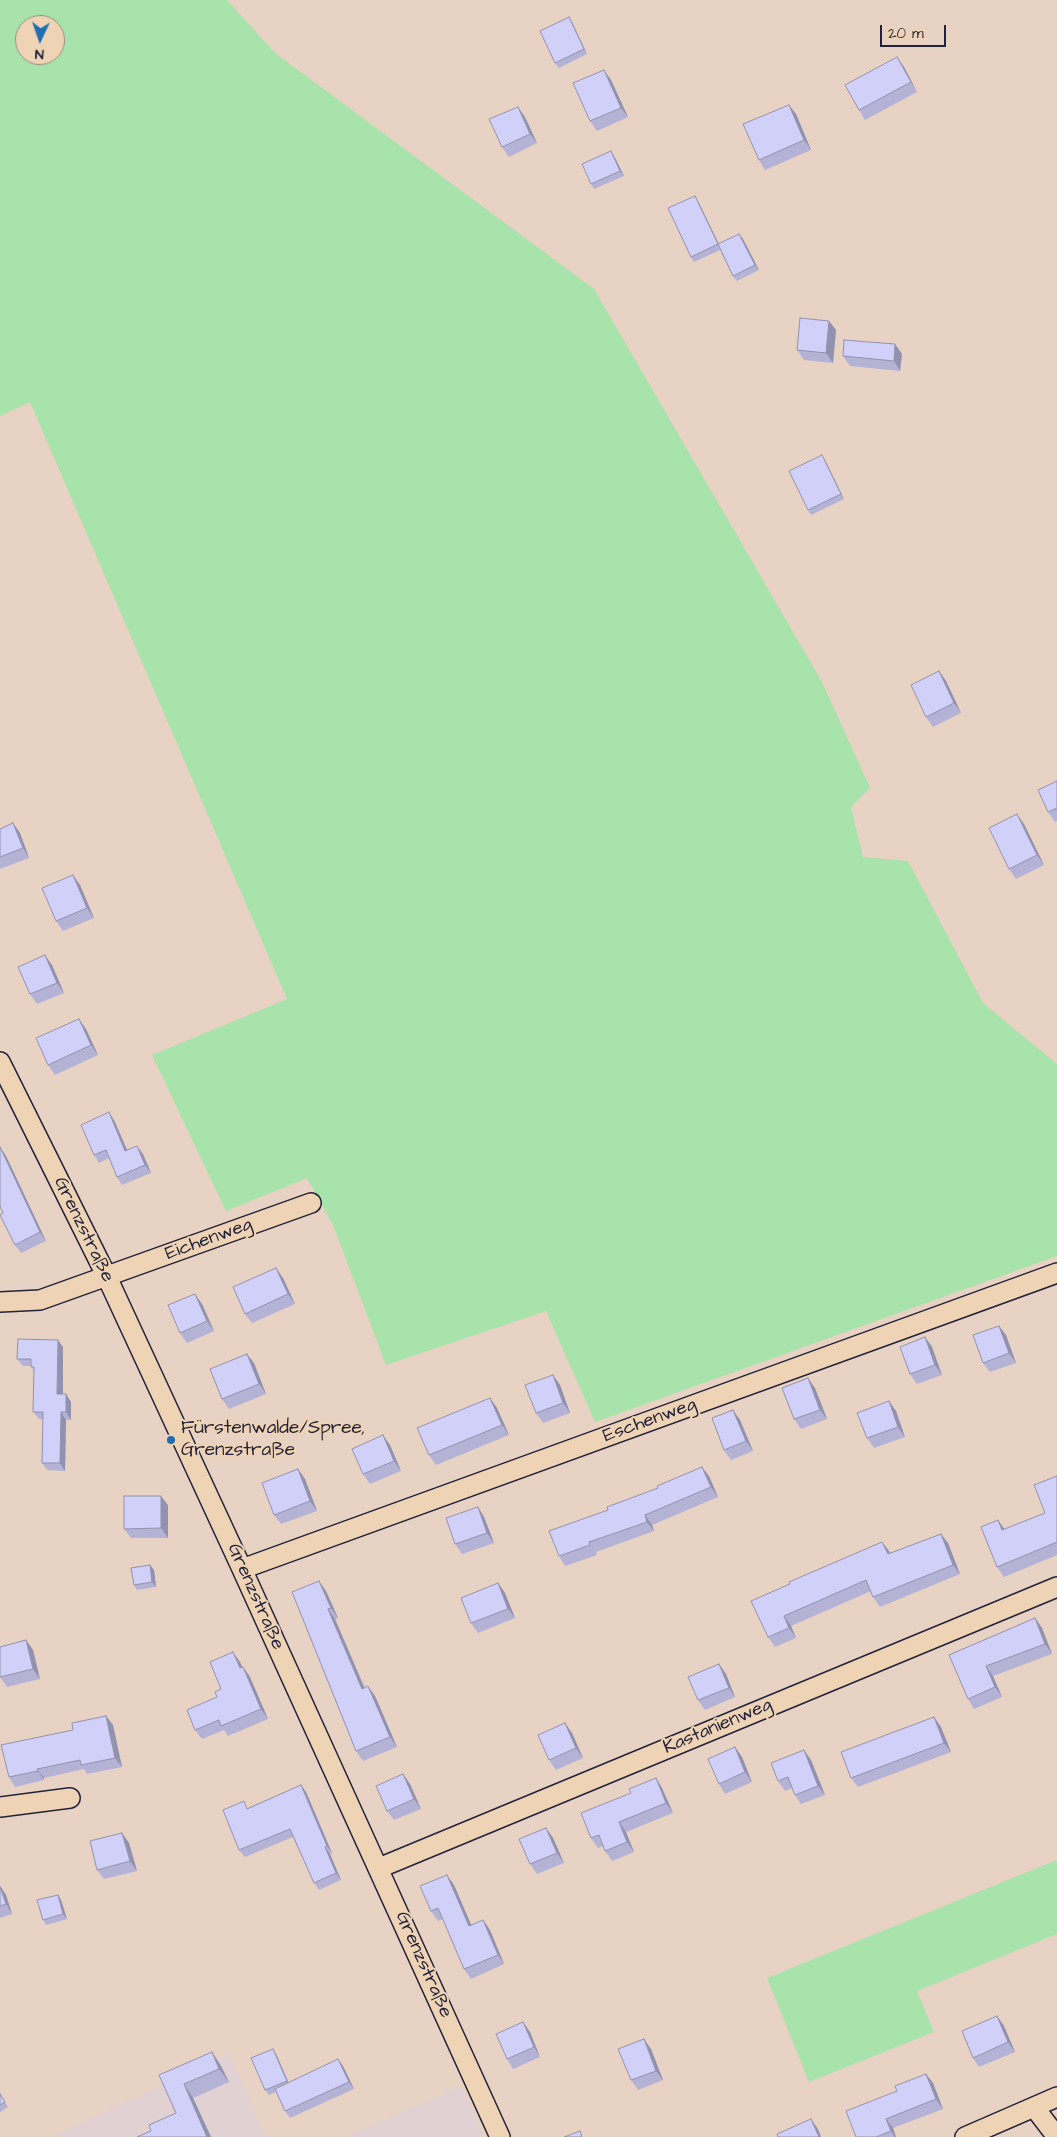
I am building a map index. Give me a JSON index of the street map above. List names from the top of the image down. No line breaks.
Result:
{"streets":{"street":["Grenzstraße","Eichenweg","Eschenweg","Kastanienweg"]},"crossings":[["Grenzstraße","Eichenweg"],["Grenzstraße","Eschenweg"],["Grenzstraße","Kastanienweg"]],"places":["Fürstenwalde/Spree, Grenzstraße"],"scale_bar":"20 m","north":"bottom"}
